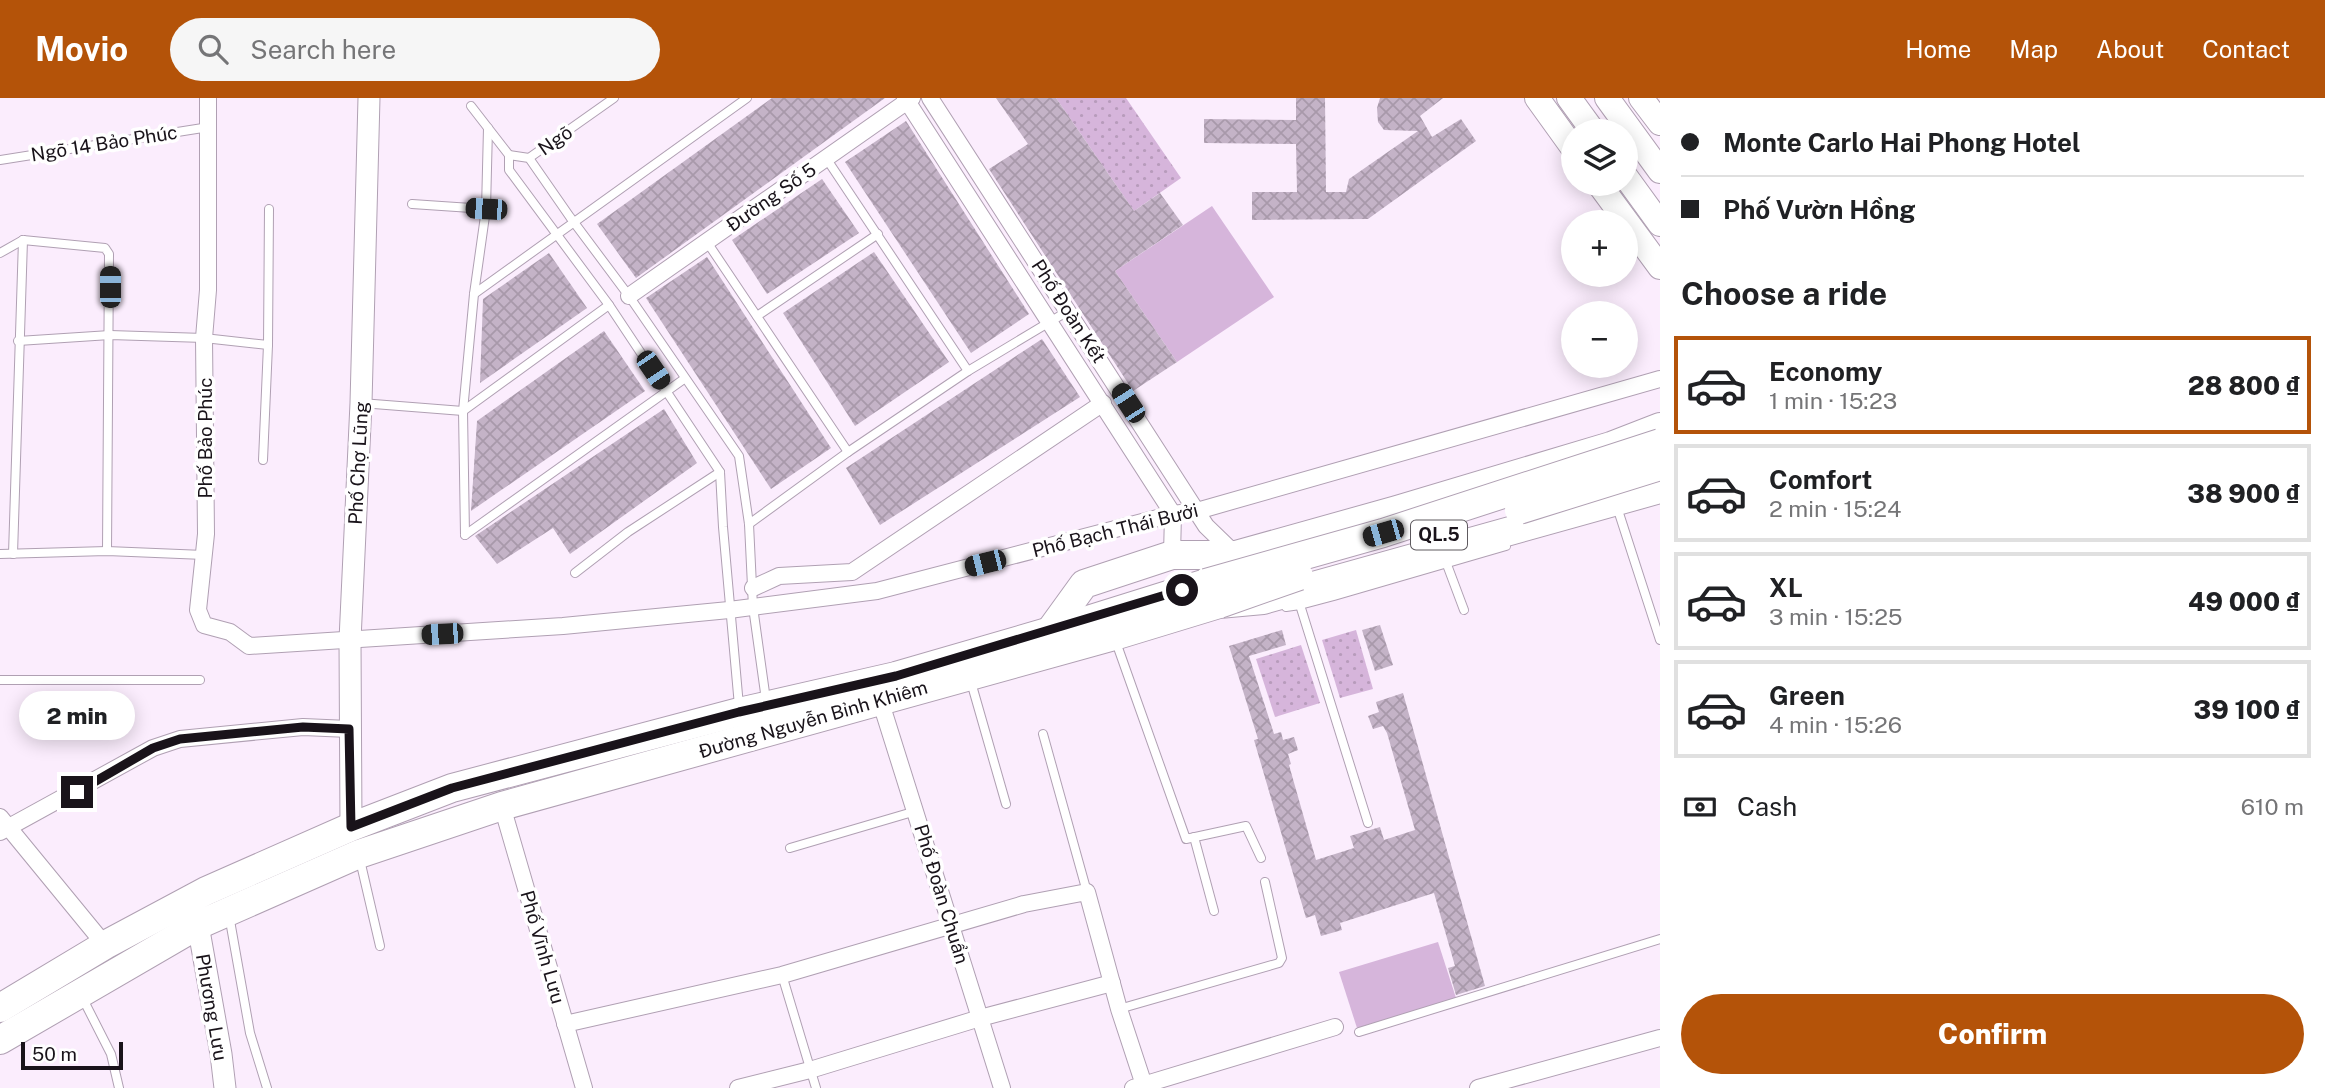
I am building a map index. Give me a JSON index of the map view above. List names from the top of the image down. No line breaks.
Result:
{"streets":{"highway":["QL.5","Đường Nguyễn Bỉnh Khiêm"],"street":["Đường Số 5","Phố Đoàn Kết","Phố Bảo Phúc","Phố Chợ Lũng","Phố Bạch Thái Bưởi","Phố Đoàn Chuẩn","Phố Vĩnh Lưu","Phương Lưu"],"lane":["Ngõ","Ngõ 14 Bảo Phúc"]},"crossings":[["Ngõ 14 Bảo Phúc","Phố Bảo Phúc"],["Đường Số 5","Phố Đoàn Kết"],["Phố Đoàn Kết","Phố Bạch Thái Bưởi"],["Phố Đoàn Kết","Đường Nguyễn Bỉnh Khiêm"],["Phố Bảo Phúc","Phố Chợ Lũng"],["Phố Bảo Phúc","Phố Bạch Thái Bưởi"],["Phố Chợ Lũng","Phố Bạch Thái Bưởi"],["Phố Chợ Lũng","QL.5"],["QL.5","Đường Nguyễn Bỉnh Khiêm"],["Đường Nguyễn Bỉnh Khiêm","Phố Đoàn Chuẩn"],["Đường Nguyễn Bỉnh Khiêm","Phố Vĩnh Lưu"],["Đường Nguyễn Bỉnh Khiêm","Phương Lưu"]],"scale_bar":"50 m","page":{"header":"Movio","search":"Search here","nav":["Home","Map","About","Contact"],"banner":["Monte Carlo Hai Phong Hotel","Phố Vườn Hồng"],"map_buttons":["+","−"],"heading":"Choose a ride","list":[{"name":"Economy","note":"1 min · 15:23","value":"28 800 ₫"},{"name":"Comfort","note":"2 min · 15:24","value":"38 900 ₫"},{"name":"XL","note":"3 min · 15:25","value":"49 000 ₫"},{"name":"Green","note":"4 min · 15:26","value":"39 100 ₫"}],"bubble":"2 min","pay":["Cash","610 m"],"buttons":"Confirm","scale":"50 m"}}
